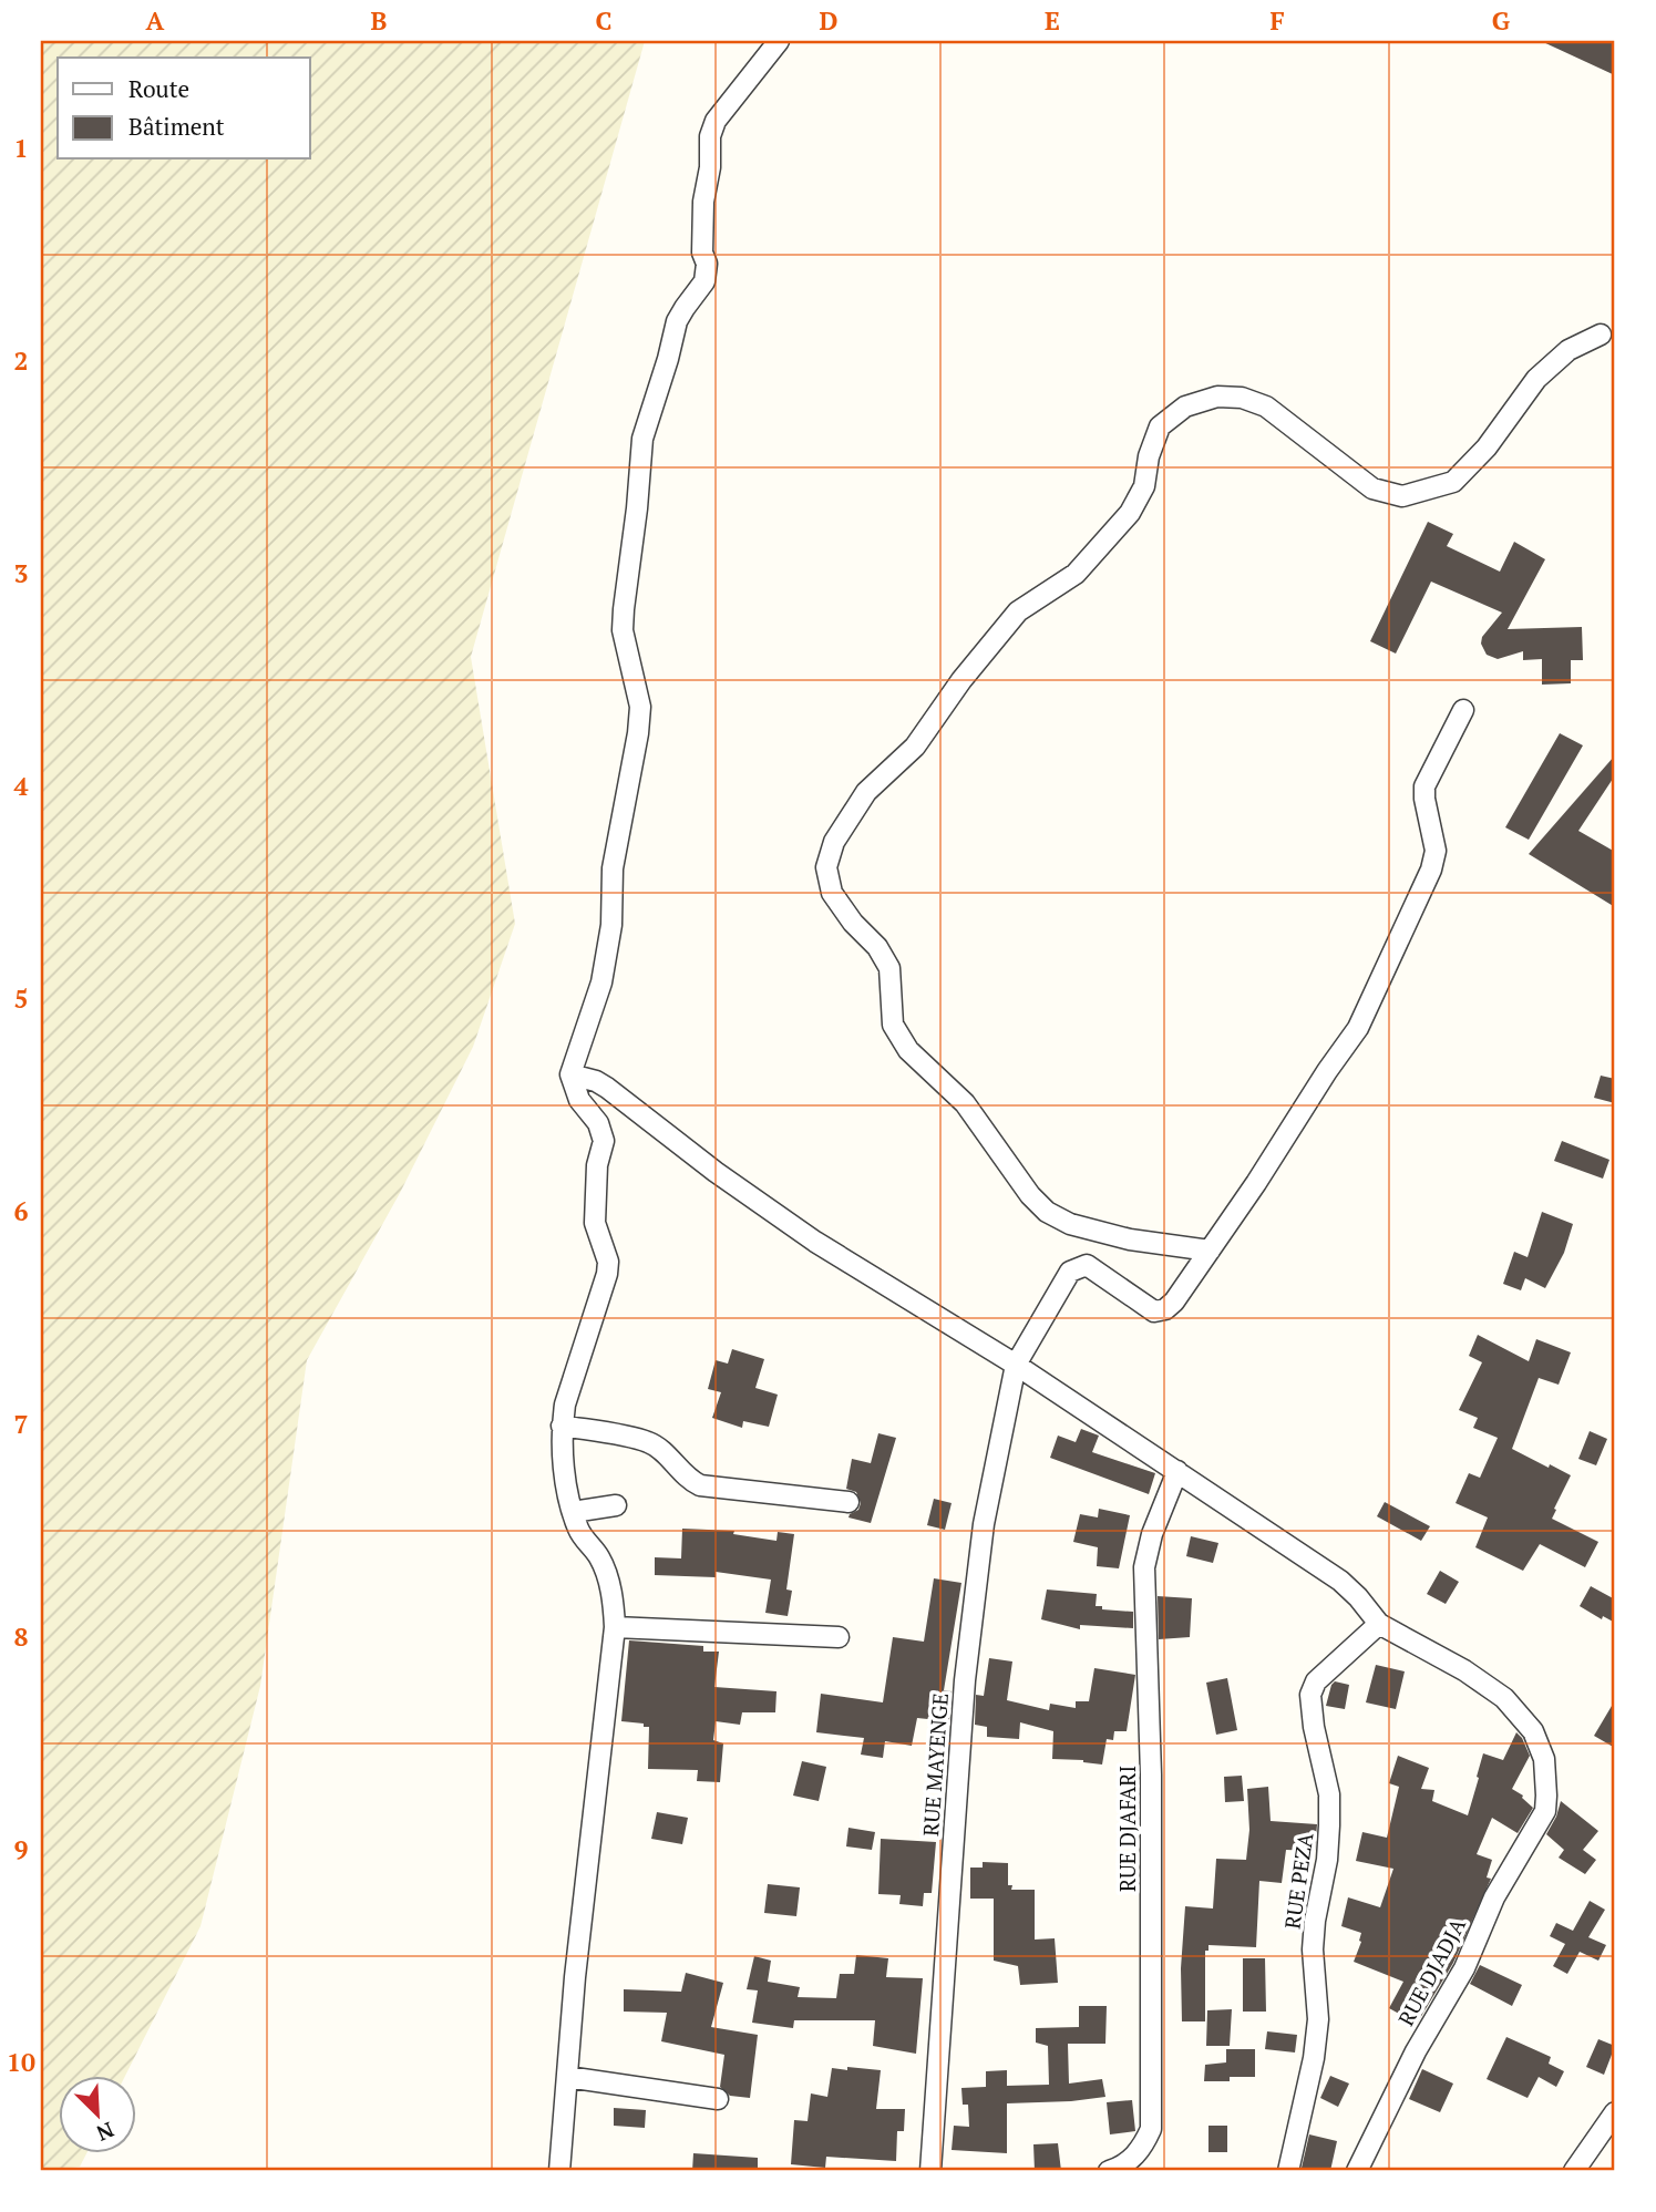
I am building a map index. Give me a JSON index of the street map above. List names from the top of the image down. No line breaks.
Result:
{"streets":{"street":["RUE MAYENGE","RUE DJAFARI","RUE PEZA","RUE DJADJA"]},"crossings":[["RUE PEZA","RUE DJADJA"]],"legend":["Route","Bâtiment"],"north":"bottom right","grid":{"columns":["A","B","C","D","E","F","G"],"rows":["1","2","3","4","5","6","7","8","9","10"]}}
